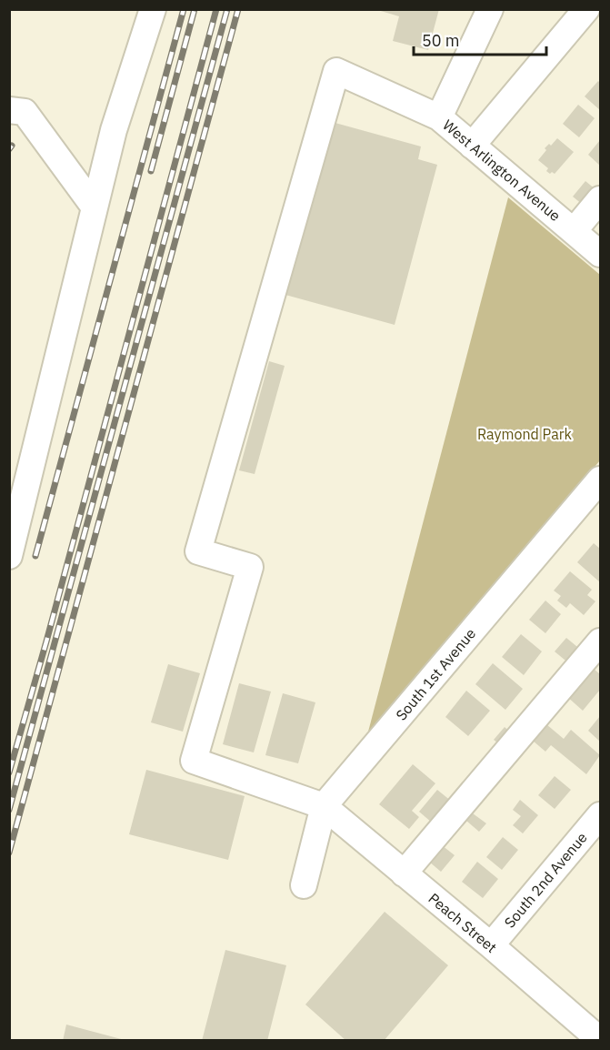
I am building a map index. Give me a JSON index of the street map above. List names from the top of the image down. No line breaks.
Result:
{"streets":{"street":["West Arlington Avenue","South 1st Avenue","South 2nd Avenue","Peach Street"]},"crossings":[["West Arlington Avenue","South 1st Avenue"],["West Arlington Avenue","Peach Street"],["South 1st Avenue","Peach Street"],["South 2nd Avenue","Peach Street"]],"parks":["Raymond Park"],"scale_bar":"50 m"}
